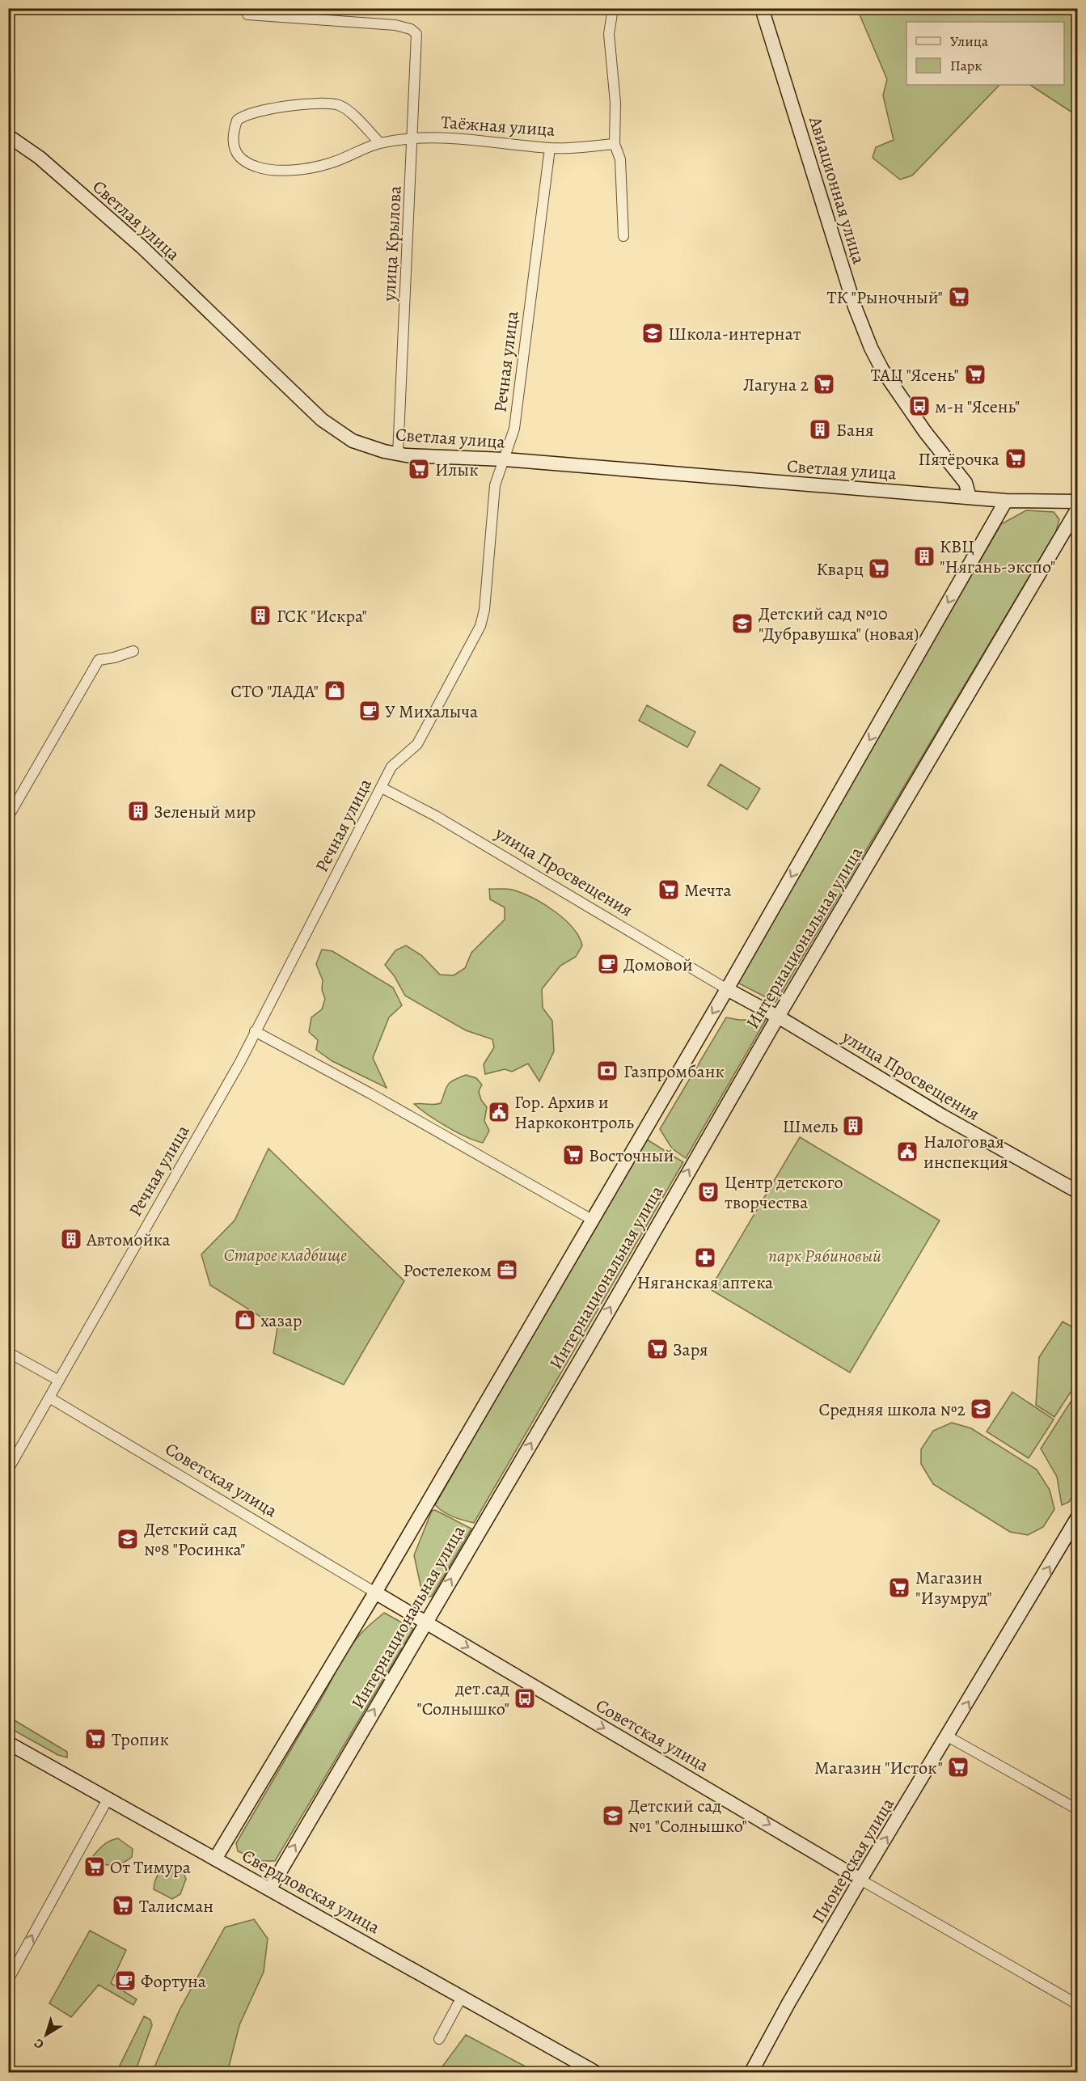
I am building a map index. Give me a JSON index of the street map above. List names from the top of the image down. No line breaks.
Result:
{"streets":{"main road":["Авиационная улица","Светлая улица","улица Просвещения","Интернациональная улица","Советская улица","Пионерская улица","Свердловская улица"],"street":["Таёжная улица","улица Крылова","Речная улица"]},"crossings":[["Таёжная улица","улица Крылова"],["Таёжная улица","Речная улица"],["Авиационная улица","Светлая улица"],["Светлая улица","улица Крылова"],["Светлая улица","Речная улица"],["Речная улица","улица Просвещения"],["Речная улица","Советская улица"],["улица Просвещения","Интернациональная улица"],["Интернациональная улица","Советская улица"],["Интернациональная улица","Свердловская улица"],["Советская улица","Пионерская улица"]],"one_way":["Советская улица","Пионерская улица"],"parks":["Старое кладбище","парк Рябиновый"],"places":{"supermarket":["ТК \"Рыночный\"","ТАЦ \"Ясень\"","Лагуна 2","Пятёрочка","Илык","Кварц","Мечта","Восточный","Заря","Магазин \"Изумруд\"","Тропик","Магазин \"Исток\"","От Тимура","Талисман"],"school or university":["Школа-интернат","Детский сад №10 \"Дубравушка\" (новая)","Средняя школа №2","Детский сад №8 \"Росинка\"","Детский сад №1 \"Солнышко\""],"bus stop":["м-н \"Ясень\"","дет.сад \"Солнышко\""],"building":["Баня","КВЦ \"Нягань-экспо\"","ГСК \"Искра\"","Зеленый мир","Шмель","Автомойка"],"shop":["СТО \"ЛАДА\"","хазар"],"cafe":["У Михалыча","Домовой","Фортуна"],"bank":["Газпромбанк"],"public building":["Гор. Архив и Наркоконтроль","Налоговая инспекция"],"theatre":["Центр детского творчества"],"pharmacy":["Няганская аптека"],"office":["Ростелеком"]},"legend":["Улица","Парк"],"north":"bottom left"}
